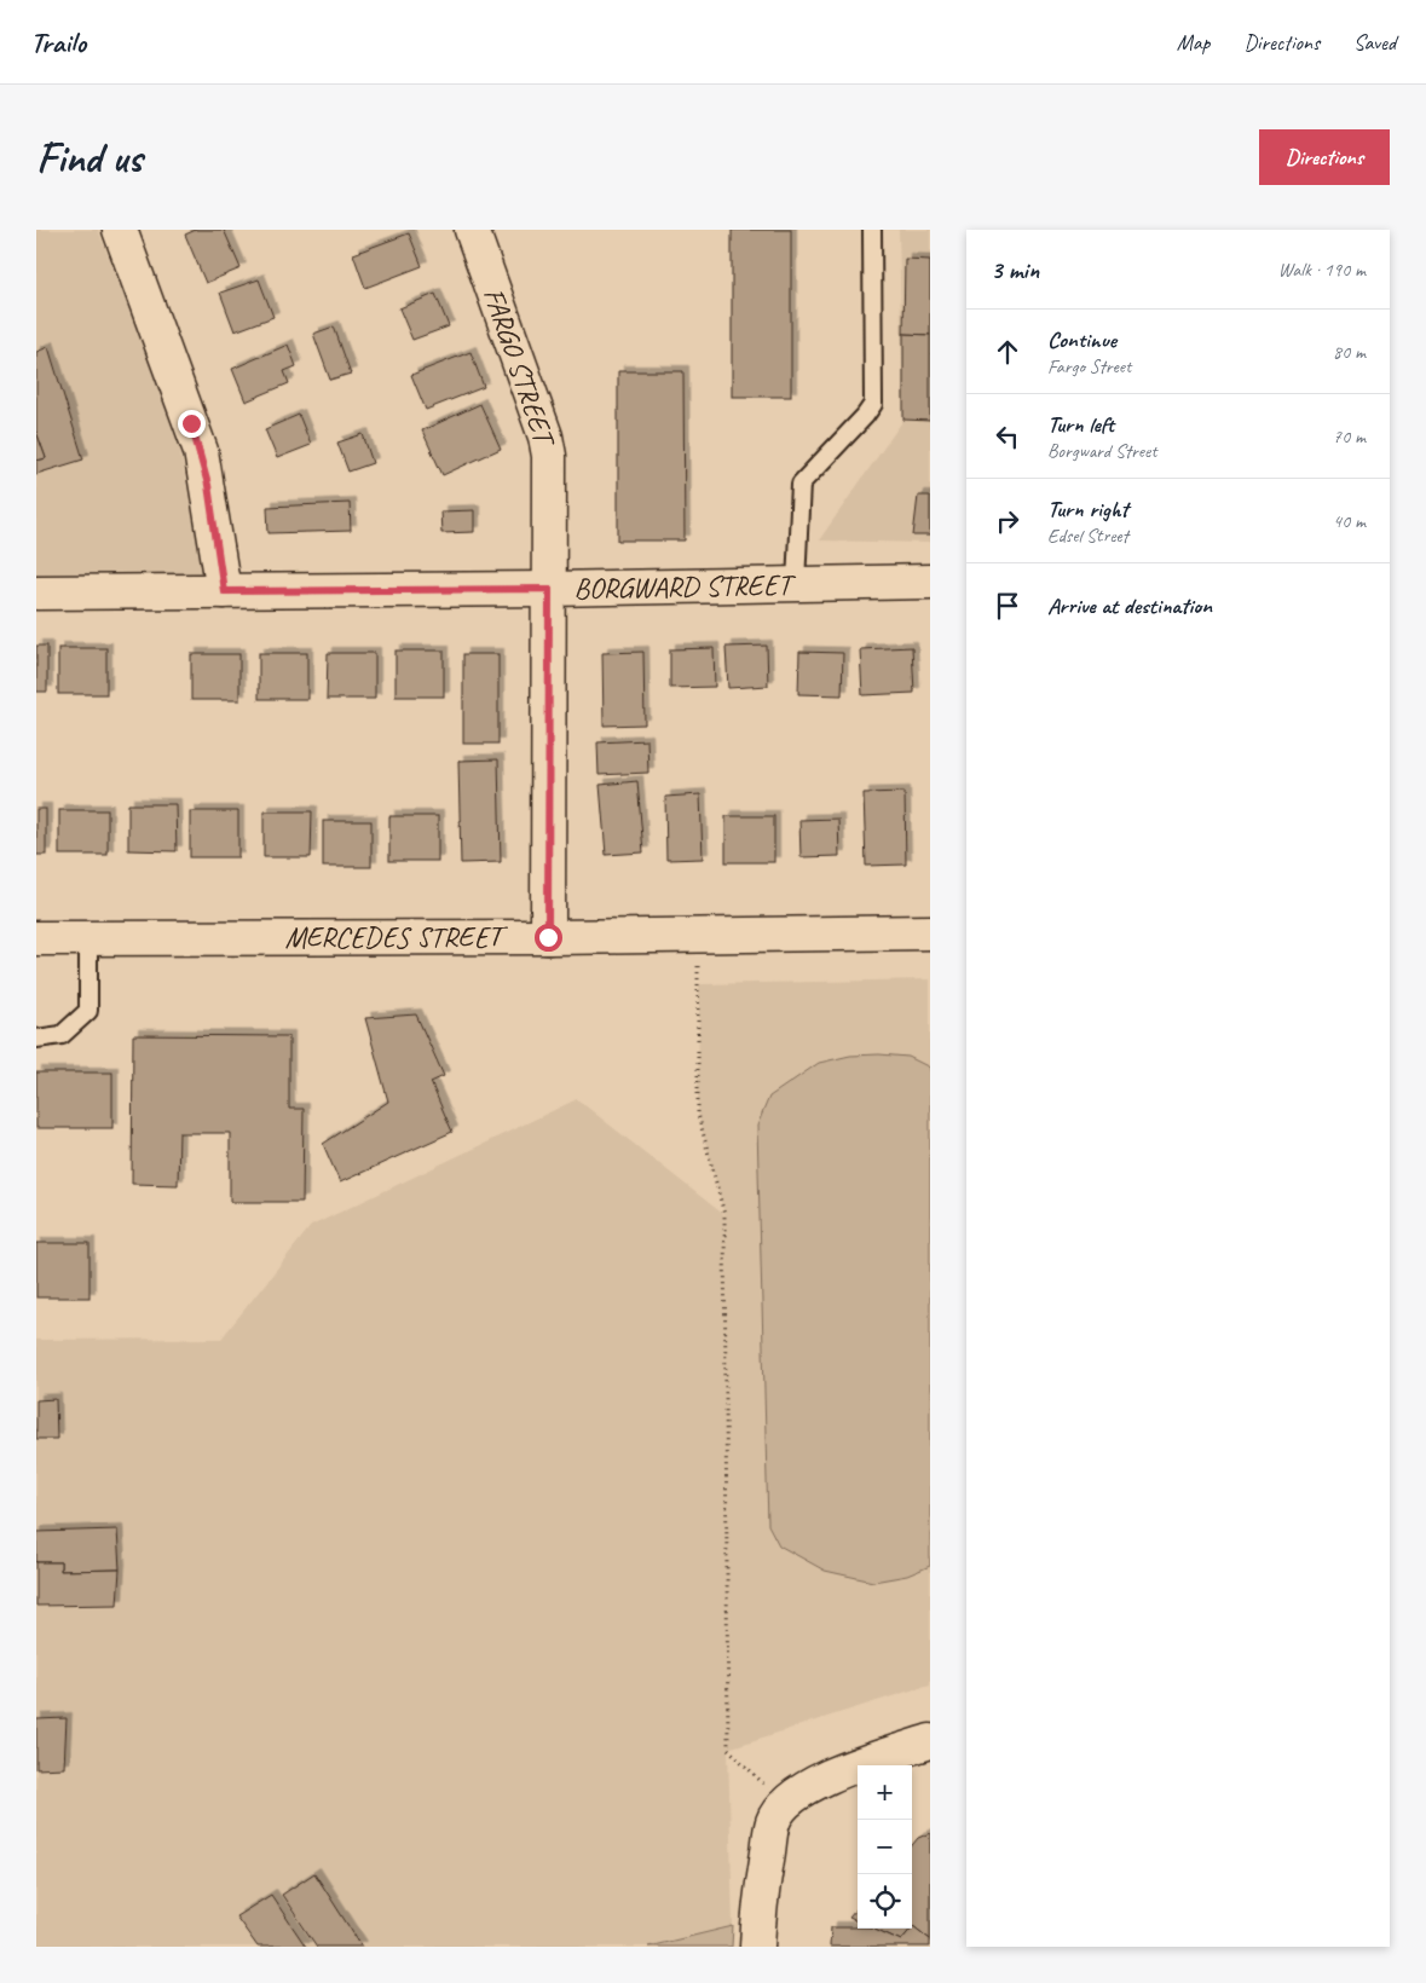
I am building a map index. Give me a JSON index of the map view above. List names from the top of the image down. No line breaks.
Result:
{"streets":{"street":["FARGO STREET","BORGWARD STREET","MERCEDES STREET"]},"crossings":[["FARGO STREET","BORGWARD STREET"],["FARGO STREET","MERCEDES STREET"]],"page":{"header":"Trailo","nav":["Map","Directions","Saved"],"buttons":"Directions","title":"Find us","heading":["3 min","Walk · 190 m"],"list":[["Continue","Fargo Street","80 m"],["Turn left","Borgward Street","70 m"],["Turn right","Edsel Street","40 m"],"Arrive at destination"],"map_buttons":["+","−"]}}
